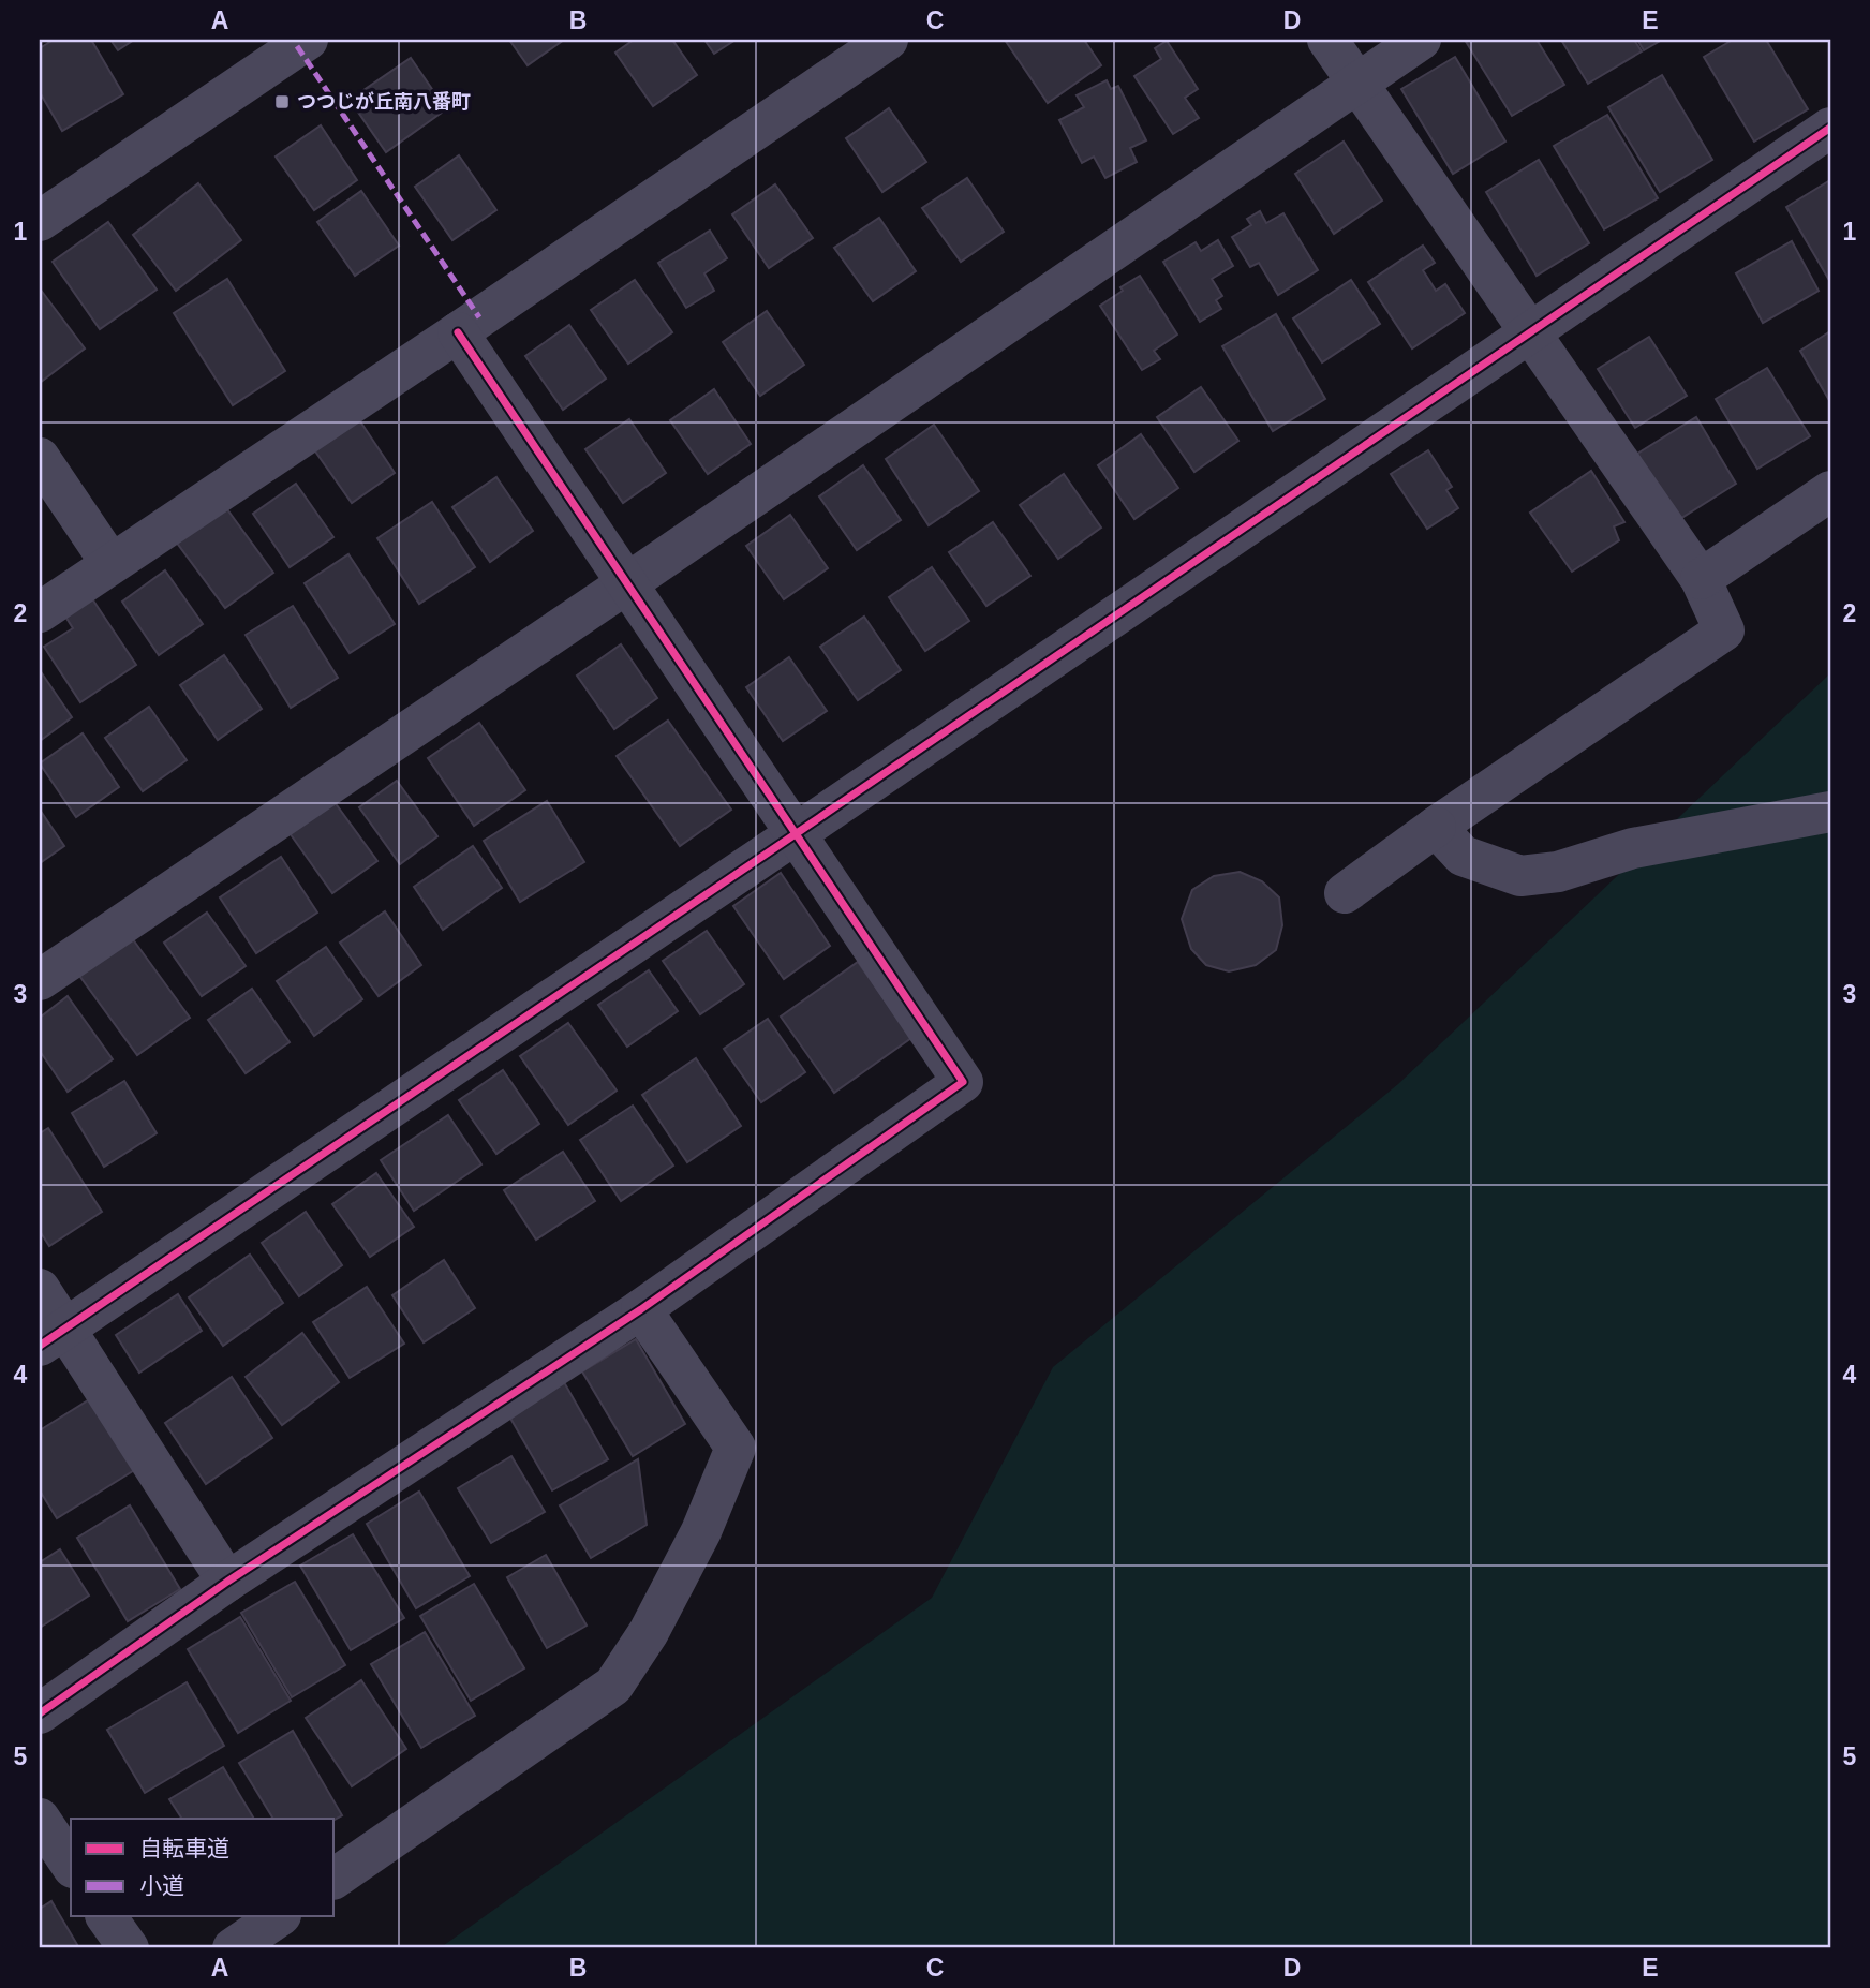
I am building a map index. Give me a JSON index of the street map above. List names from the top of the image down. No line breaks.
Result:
{"places":{"transit":["つつじが丘南八番町"]},"legend":["自転車道","小道"],"grid":{"columns":["A","B","C","D","E"],"rows":["1","2","3","4","5"]}}
